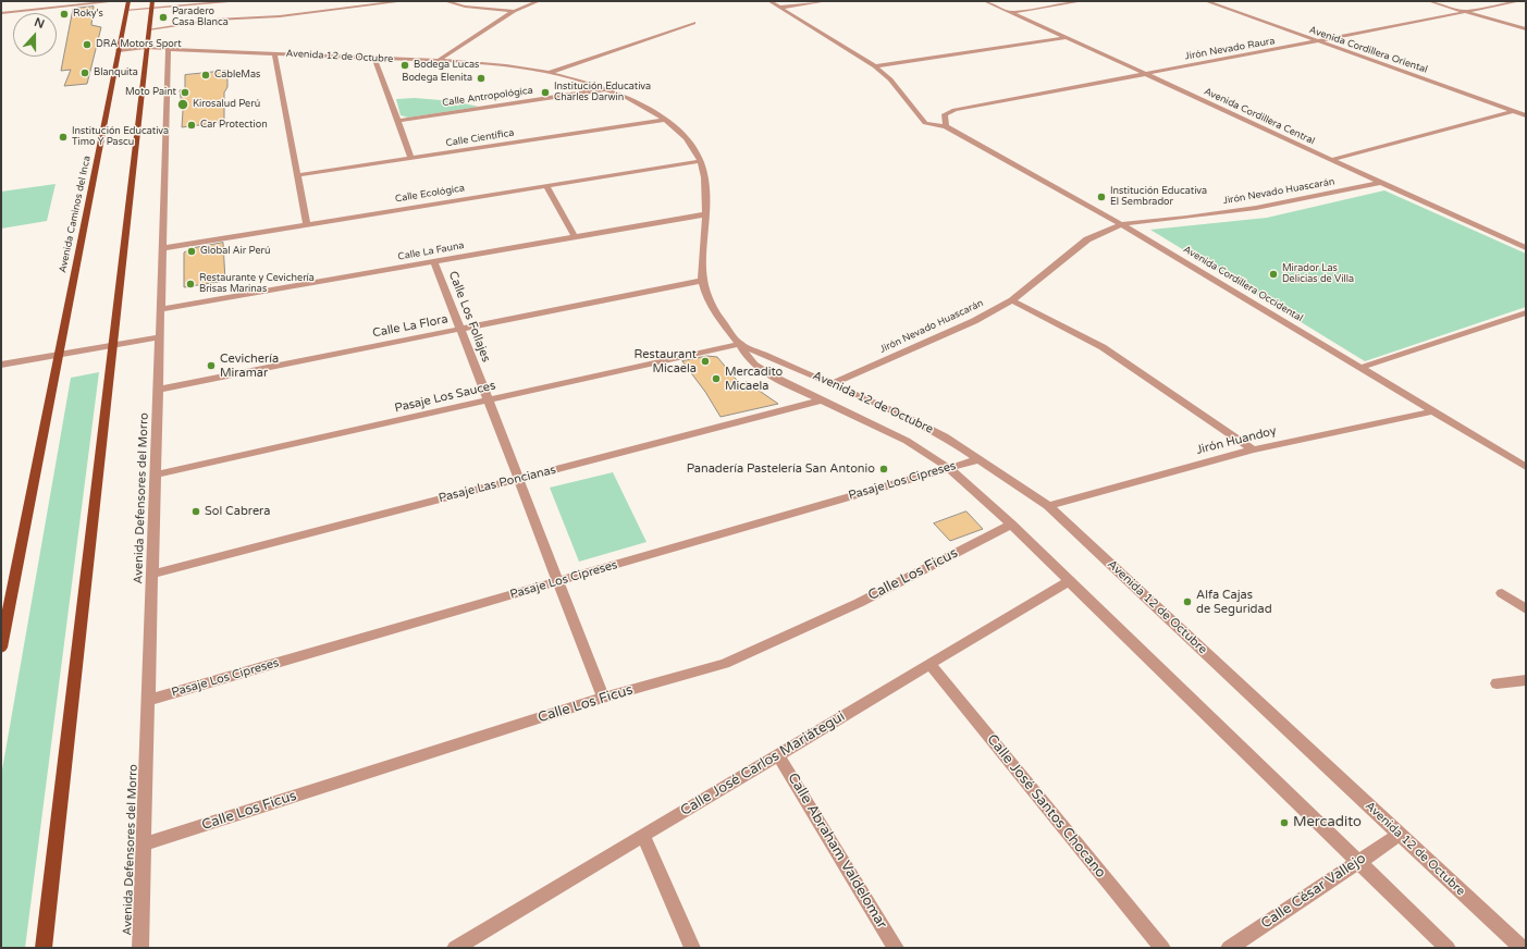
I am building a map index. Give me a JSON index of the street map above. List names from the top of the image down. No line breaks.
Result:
{"streets":{"main road":["Avenida Caminos del Inca"],"street":["Jirón Nevado Raura","Avenida Cordillera Oriental","Avenida 12 de Octubre","Calle Antropológica","Avenida Cordillera Central","Calle Científica","Jirón Nevado Huascarán","Calle Ecológica","Calle La Fauna","Avenida Cordillera Occidental","Calle Los Follajes","Calle La Flora","Pasaje Los Sauces","Jirón Huandoy","Pasaje Los Cipreses","Pasaje Las Poncianas","Avenida Defensores del Morro","Calle Los Ficus","Calle José Carlos Mariátegui","Calle José Santos Chocano","Calle Abraham Valdelomar","Calle César Vallejo"]},"crossings":[["Jirón Nevado Raura","Avenida Cordillera Oriental"],["Jirón Nevado Raura","Avenida Cordillera Central"],["Jirón Nevado Raura","Avenida Cordillera Occidental"],["Avenida Cordillera Oriental","Jirón Nevado Huascarán"],["Avenida 12 de Octubre","Calle Antropológica"],["Avenida 12 de Octubre","Calle Científica"],["Avenida 12 de Octubre","Jirón Nevado Huascarán"],["Avenida 12 de Octubre","Calle Ecológica"],["Avenida 12 de Octubre","Avenida Caminos del Inca"],["Avenida 12 de Octubre","Calle La Fauna"],["Avenida 12 de Octubre","Calle La Flora"],["Avenida 12 de Octubre","Pasaje Los Sauces"],["Avenida 12 de Octubre","Jirón Huandoy"],["Avenida 12 de Octubre","Pasaje Los Cipreses"],["Avenida 12 de Octubre","Pasaje Las Poncianas"],["Avenida 12 de Octubre","Avenida Defensores del Morro"],["Avenida 12 de Octubre","Calle Los Ficus"],["Avenida 12 de Octubre","Calle José Carlos Mariátegui"],["Avenida 12 de Octubre","Calle César Vallejo"],["Avenida Cordillera Central","Jirón Nevado Huascarán"],["Jirón Nevado Huascarán","Avenida Cordillera Occidental"],["Calle Ecológica","Avenida Defensores del Morro"],["Calle La Fauna","Calle Los Follajes"],["Calle La Fauna","Avenida Defensores del Morro"],["Avenida Cordillera Occidental","Jirón Huandoy"],["Calle Los Follajes","Calle La Flora"],["Calle Los Follajes","Pasaje Los Sauces"],["Calle Los Follajes","Pasaje Los Cipreses"],["Calle Los Follajes","Pasaje Las Poncianas"],["Calle Los Follajes","Calle Los Ficus"],["Calle La Flora","Avenida Defensores del Morro"],["Pasaje Los Sauces","Avenida Defensores del Morro"],["Pasaje Los Cipreses","Avenida Defensores del Morro"],["Pasaje Las Poncianas","Avenida Defensores del Morro"],["Avenida Defensores del Morro","Calle Los Ficus"],["Calle José Carlos Mariátegui","Calle José Santos Chocano"],["Calle José Carlos Mariátegui","Calle Abraham Valdelomar"]],"places":["Roky's","Paradero Casa Blanca","DRA Motors Sport","Bodega Lucas","Blanquita","CableMas","Bodega Elenita","Moto Paint","Institución Educativa Charles Darwin","Kirosalud Perú","Car Protection","Institución Educativa Timo Y Pascu","Institución Educativa El Sembrador","Global Air Perú","Mirador Las Delicias de Villa","Restaurante y Cevichería Brisas Marinas","Restaurant Micaela","Cevichería Miramar","Mercadito Micaela","Panadería Pastelería San Antonio","Sol Cabrera","Alfa Cajas de Seguridad","Mercadito"],"north":"top"}
